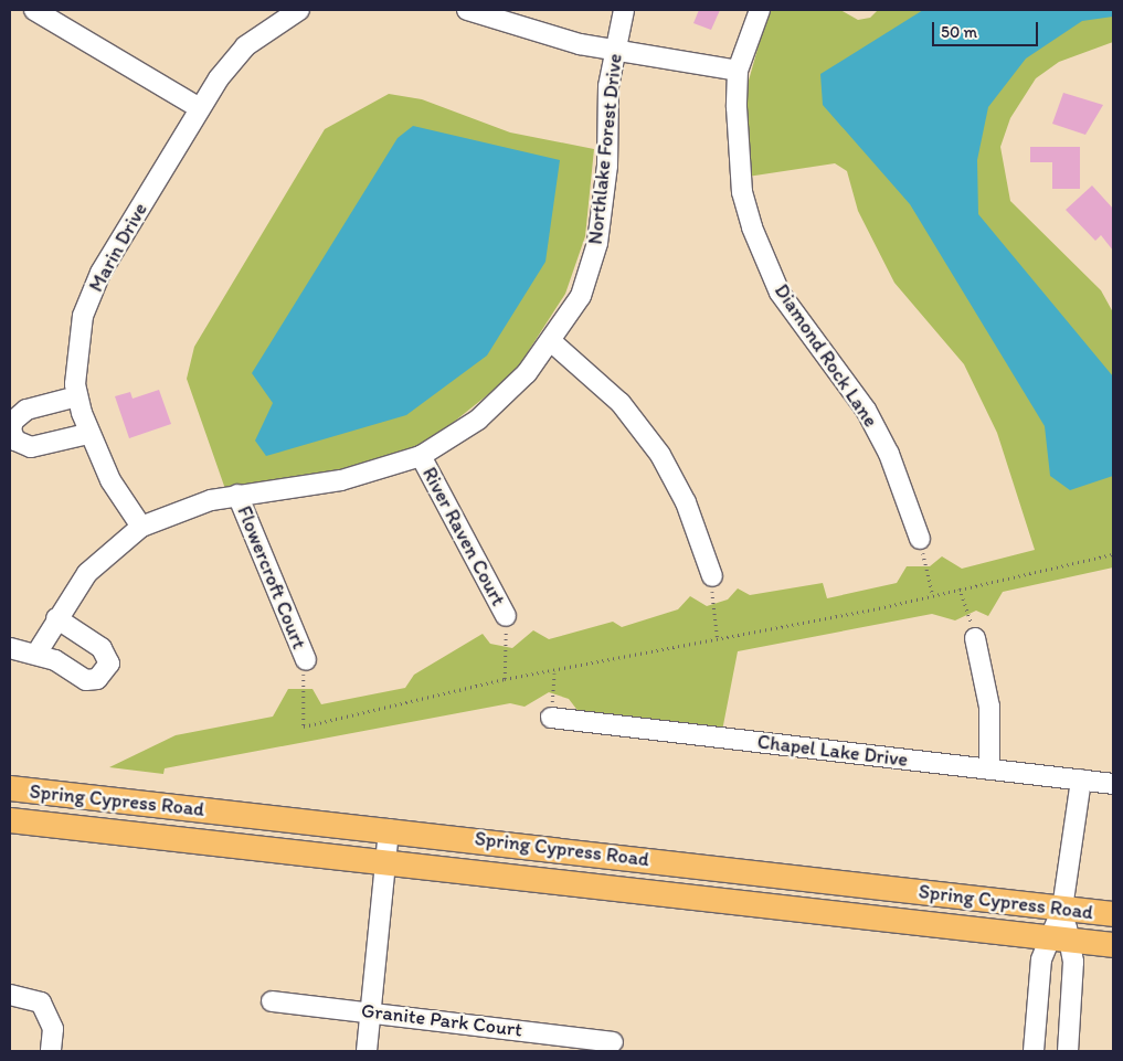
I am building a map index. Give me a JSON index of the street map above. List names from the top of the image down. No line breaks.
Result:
{"streets":{"main road":["Spring Cypress Road"],"street":["Northlake Forest Drive","Marin Drive","Diamond Rock Lane","River Raven Court","Flowercroft Court","Chapel Lake Drive","Granite Park Court"]},"crossings":[["Northlake Forest Drive","Marin Drive"],["Northlake Forest Drive","River Raven Court"],["Northlake Forest Drive","Flowercroft Court"]],"scale_bar":"50 m"}
